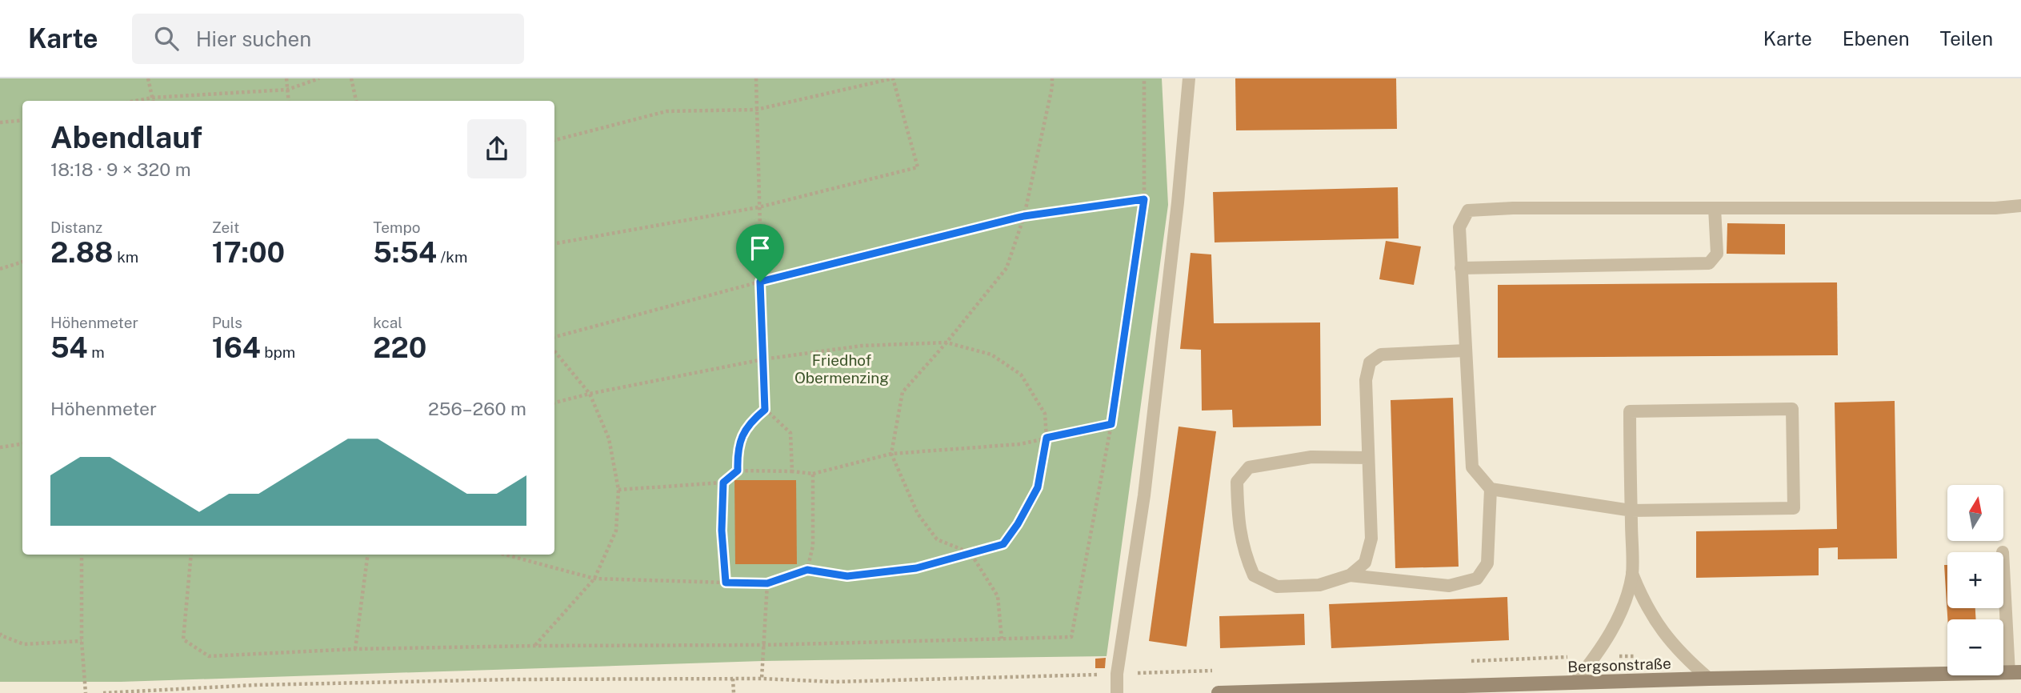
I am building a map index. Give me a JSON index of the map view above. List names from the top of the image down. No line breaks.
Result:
{"streets":{"street":["Bergsonstraße"]},"parks":["Friedhof Obermenzing"],"north":"top","page":{"header":"Karte","search":"Hier suchen","nav":["Karte","Ebenen","Teilen"],"heading":["Abendlauf","18:18 · 9 × 320 m"],"stats":[["Distanz","2.88 km"],["Zeit","17:00"],["Tempo","5:54 /km"],["Höhenmeter","54 m"],["Puls","164 bpm"],["kcal","220"]],"chart":["Höhenmeter","256–260 m"],"map_buttons":["+","−"]}}
